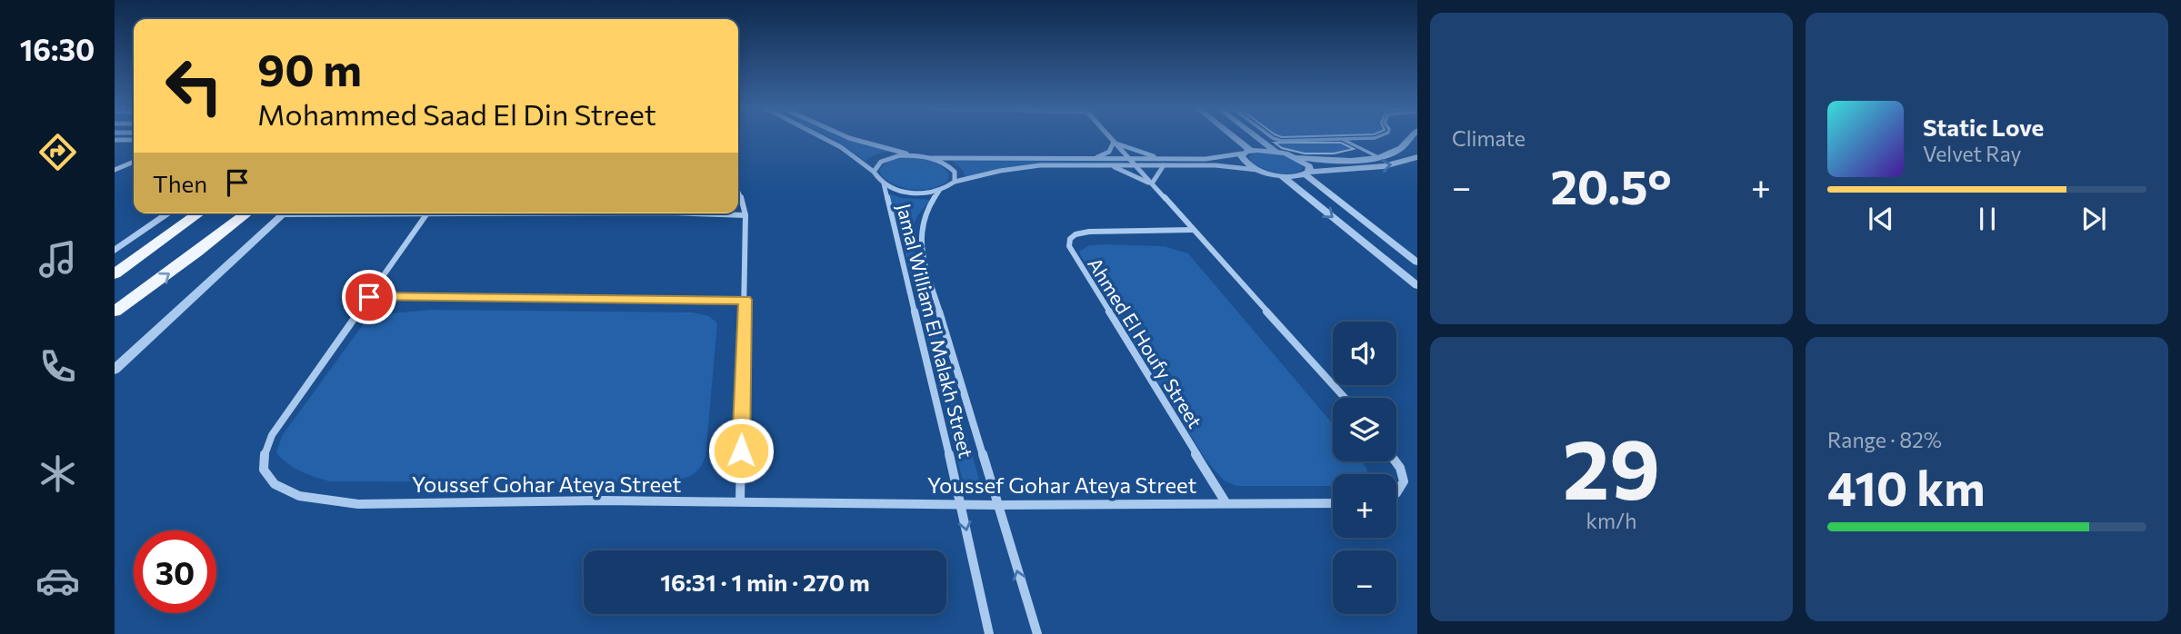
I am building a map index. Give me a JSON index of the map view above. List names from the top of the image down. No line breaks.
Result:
{"streets":{"street":["Jamal William El Malakh Street","Ahmed El Houfy Street","Youssef Gohar Ateya Street"]},"crossings":[["Jamal William El Malakh Street","Youssef Gohar Ateya Street"],["Ahmed El Houfy Street","Youssef Gohar Ateya Street"]],"page":{"tabs":"16:30","tile":["Climate",["29","km/h"],["Range · 82%","410 km"]],"turn":["90 m","Mohammed Saad El Din Street"],"song":["Static Love","Velvet Ray"],"then":"Then","heat":["−","20.5°","+"],"map_buttons":["+","−"],"limit":"30","trip":"16:31 · 1 min · 270 m"}}
